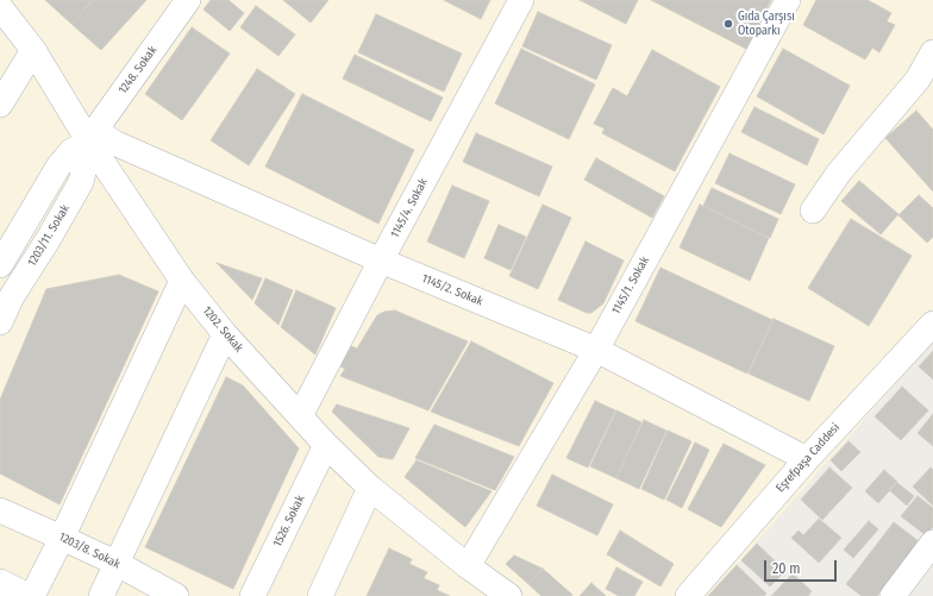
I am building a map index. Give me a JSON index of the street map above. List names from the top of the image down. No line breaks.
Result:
{"streets":{"street":["1248. Sokak","1145/4. Sokak","1203/11. Sokak","1145/1. Sokak","1145/2. Sokak","1202. Sokak","Eşrefpaşa Caddesi","1526. Sokak","1203/8. Sokak"]},"crossings":[["1248. Sokak","1203/11. Sokak"],["1248. Sokak","1145/2. Sokak"],["1248. Sokak","1202. Sokak"],["1145/4. Sokak","1145/2. Sokak"],["1145/4. Sokak","1202. Sokak"],["1203/11. Sokak","1145/2. Sokak"],["1203/11. Sokak","1202. Sokak"],["1145/1. Sokak","1145/2. Sokak"],["1145/1. Sokak","1202. Sokak"],["1145/2. Sokak","1202. Sokak"],["1145/2. Sokak","Eşrefpaşa Caddesi"],["1202. Sokak","1526. Sokak"]],"places":["Gıda Çarşısı Otoparkı"],"scale_bar":"20 m"}
